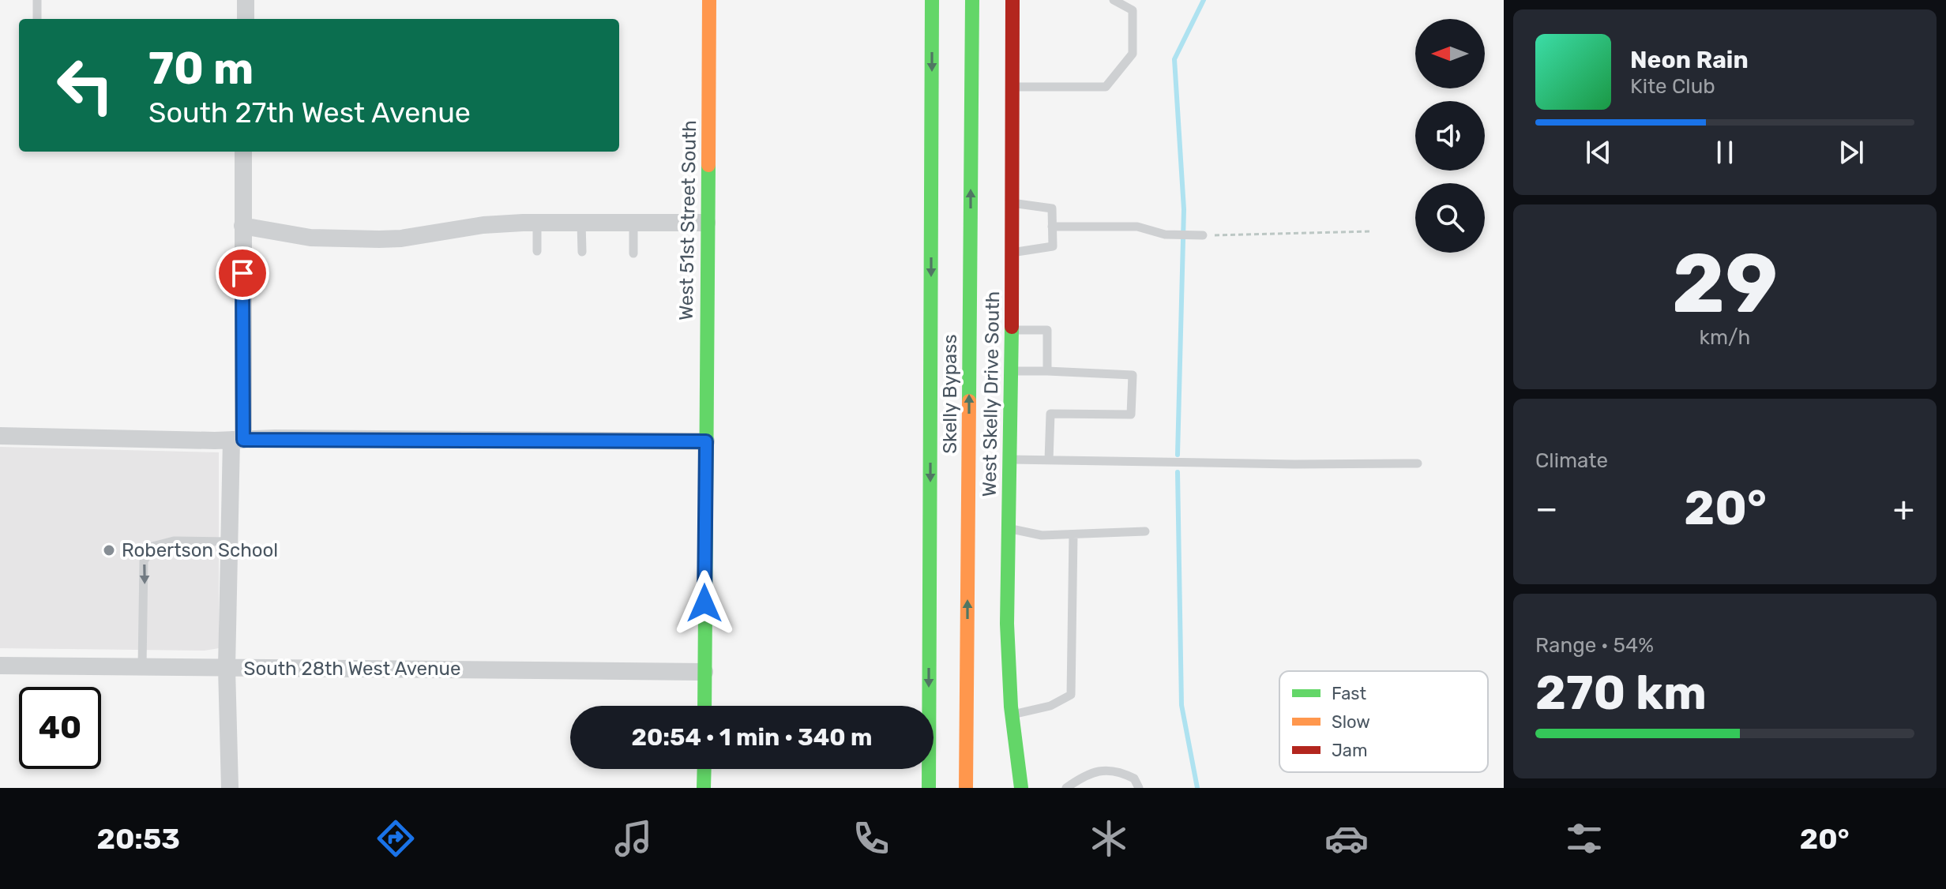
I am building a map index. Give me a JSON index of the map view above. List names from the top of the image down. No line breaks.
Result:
{"streets":{"main road":["West 51st Street South","Skelly Bypass","West Skelly Drive South"],"street":["South 28th West Avenue"]},"crossings":[["West 51st Street South","South 28th West Avenue"]],"places":["Robertson School"],"legend":["Fast","Slow","Jam"],"north":"left","page":{"turn":["70 m","South 27th West Avenue"],"song":["Neon Rain","Kite Club"],"tile":[["29","km/h"],"Climate",["Range · 54%","270 km"]],"heat":["−","20°","+"],"limit":"40","trip":"20:54 · 1 min · 340 m","tabs":["20:53","20°"]}}
